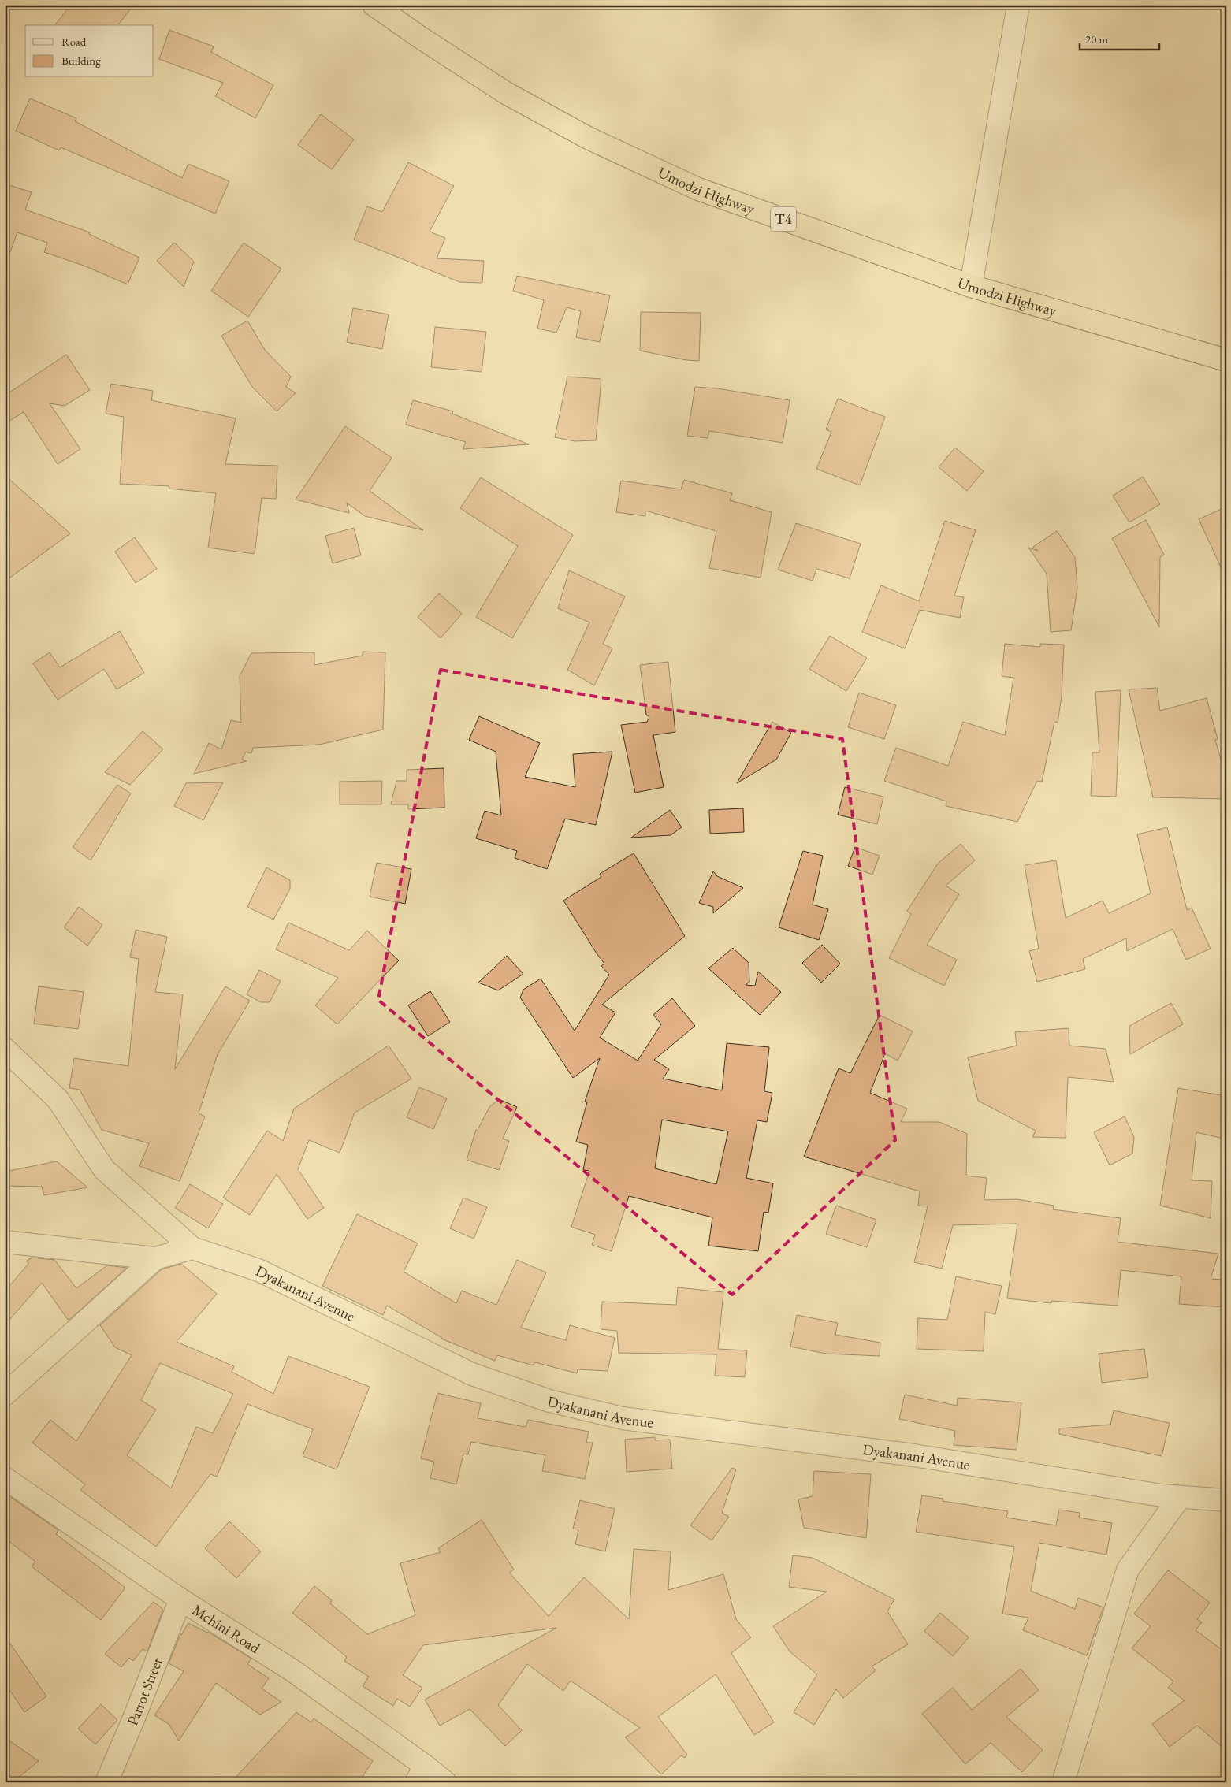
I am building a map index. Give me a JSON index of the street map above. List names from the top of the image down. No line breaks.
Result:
{"streets":{"highway":["Umodzi Highway","T4"],"street":["Dyakanani Avenue","Mchini Road","Parrot Street"]},"crossings":[["Mchini Road","Parrot Street"]],"legend":["Road","Building"],"scale_bar":"20 m"}
